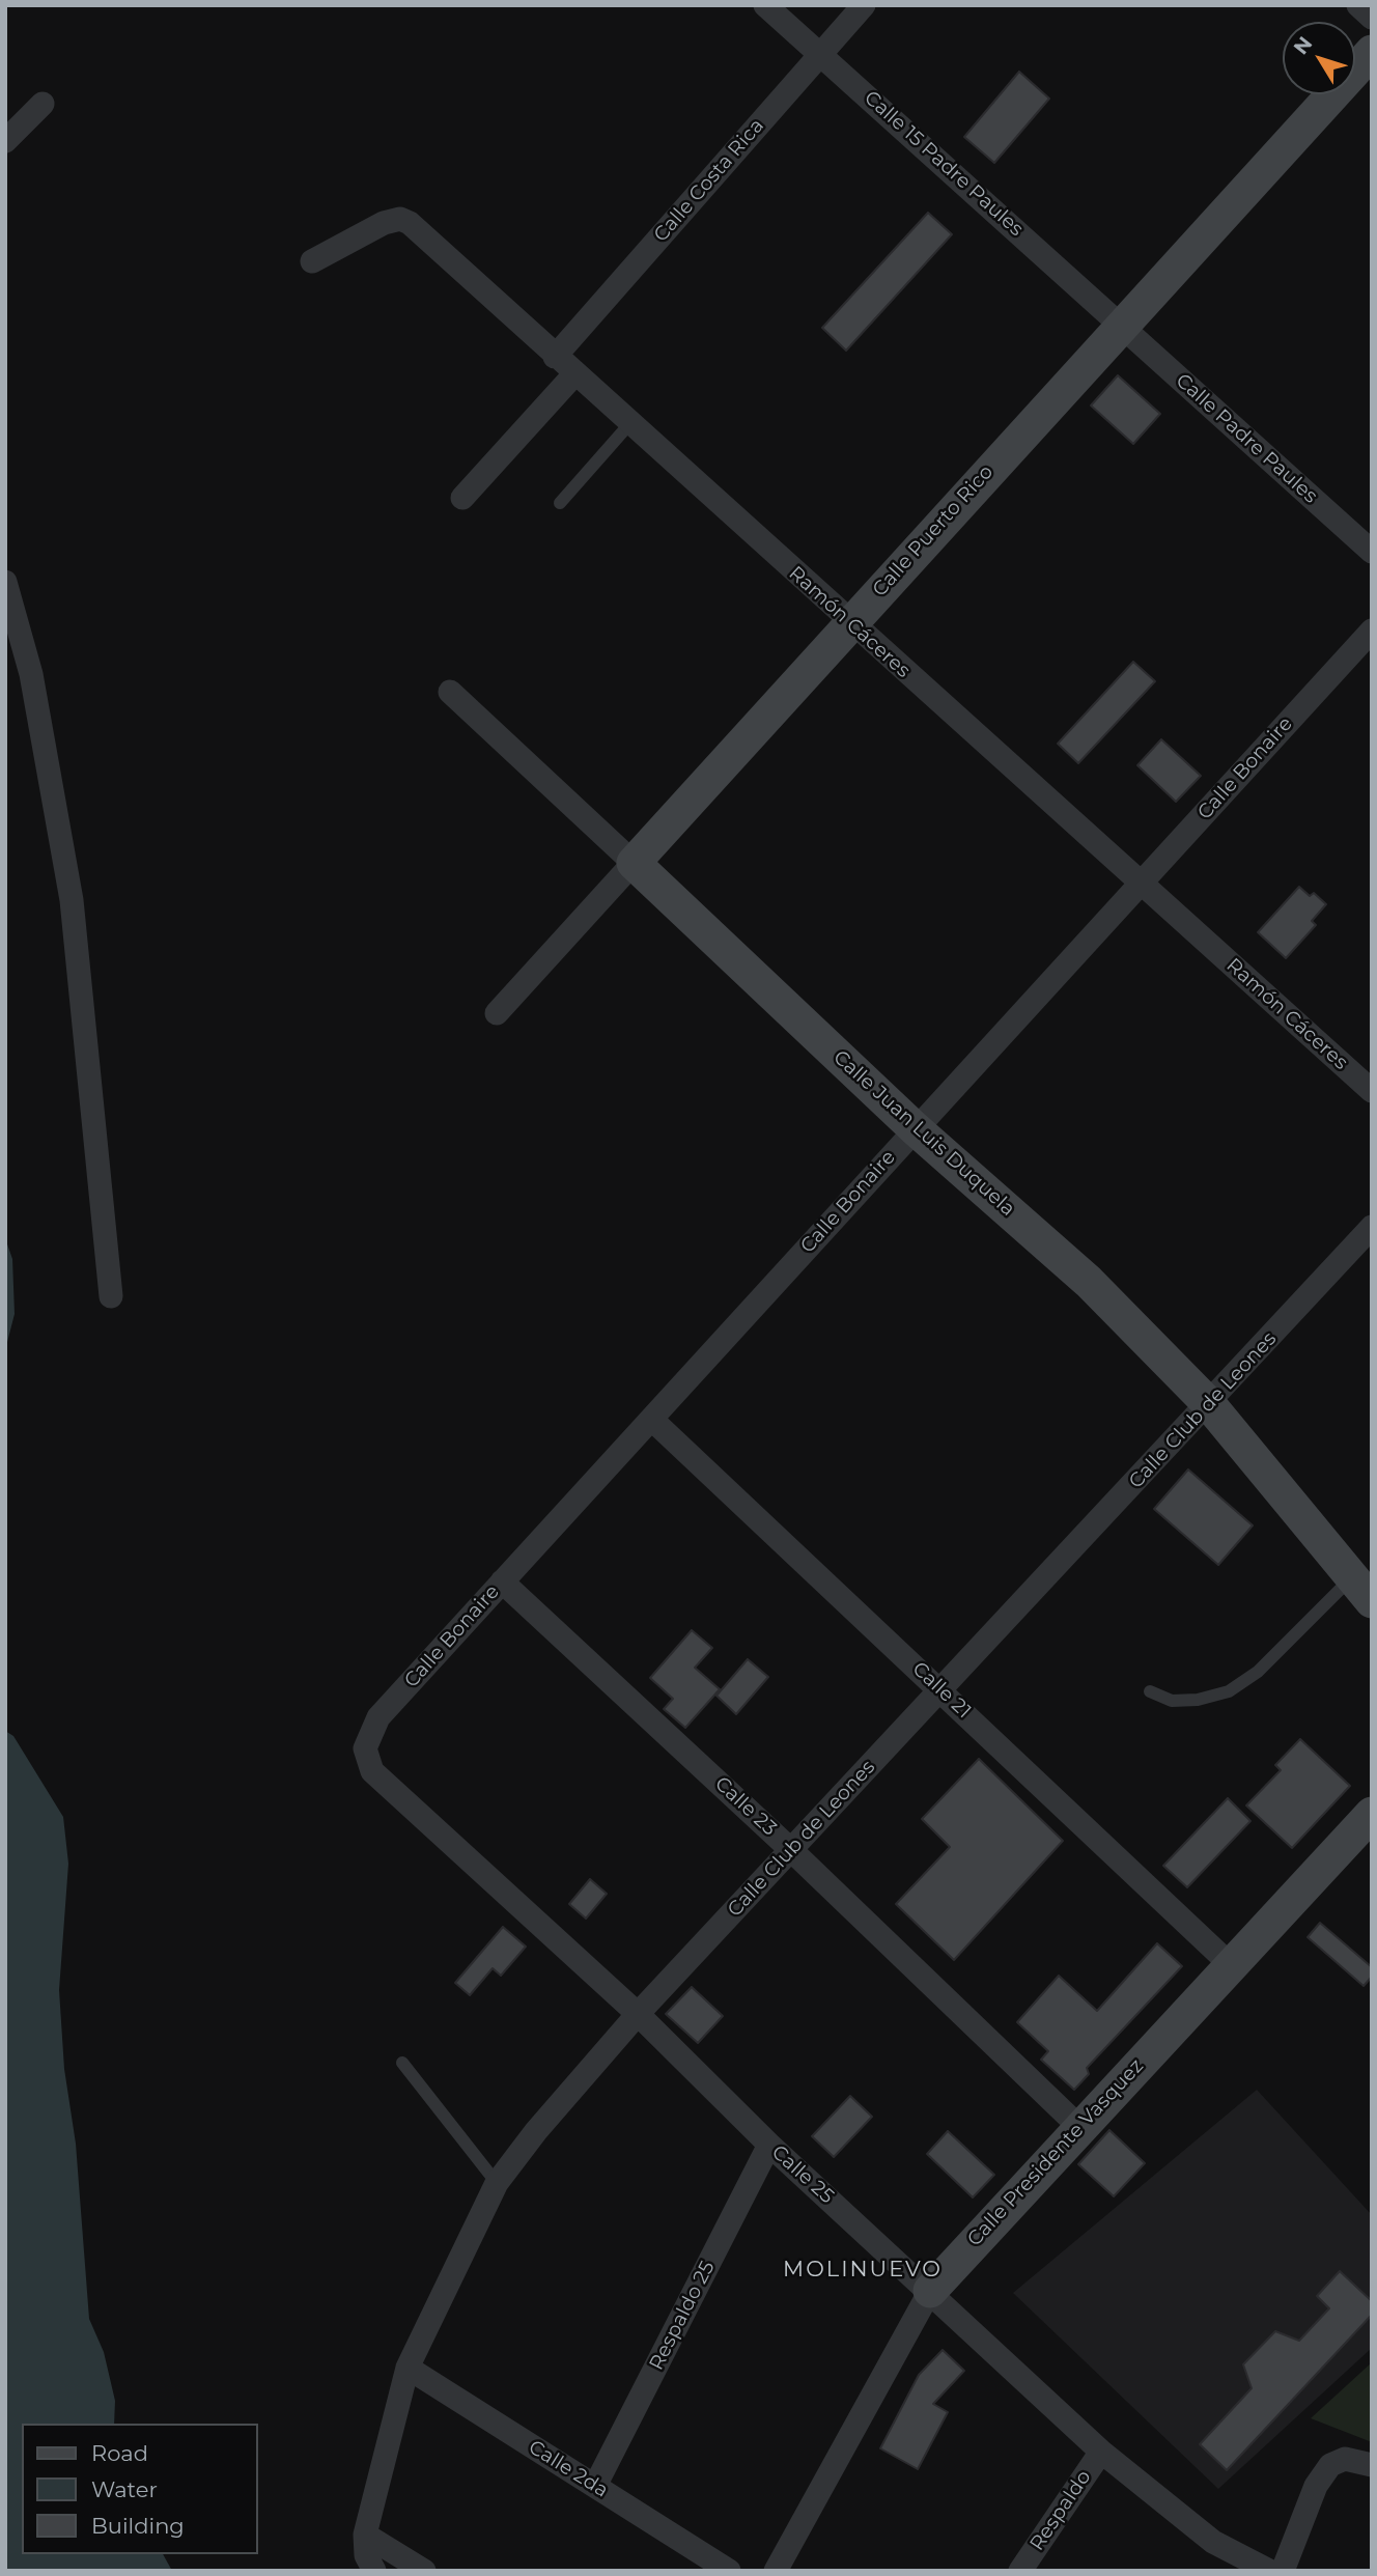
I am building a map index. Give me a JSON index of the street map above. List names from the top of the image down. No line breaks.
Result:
{"streets":{"street":["Calle 15 Padre Paules","Calle Costa Rica","Calle Padre Paules","Calle Puerto Rico","Ramón Cáceres","Calle Bonaire","Calle Juan Luis Duquela","Calle Club de Leones","Calle 21","Calle 23","Calle Presidente Vasquez","Calle 25","Respaldo 25","Calle 2da","Respaldo"]},"crossings":[["Calle 15 Padre Paules","Calle Costa Rica"],["Calle 15 Padre Paules","Calle Padre Paules"],["Calle 15 Padre Paules","Calle Puerto Rico"],["Calle Costa Rica","Ramón Cáceres"],["Calle Padre Paules","Calle Puerto Rico"],["Calle Puerto Rico","Ramón Cáceres"],["Calle Puerto Rico","Calle Juan Luis Duquela"],["Ramón Cáceres","Calle Bonaire"],["Calle Bonaire","Calle Juan Luis Duquela"],["Calle Bonaire","Calle 21"],["Calle Bonaire","Calle 23"],["Calle Bonaire","Calle 25"],["Calle Juan Luis Duquela","Calle Club de Leones"],["Calle Club de Leones","Calle 21"],["Calle Club de Leones","Calle 23"],["Calle Club de Leones","Calle 25"],["Calle Club de Leones","Calle 2da"],["Calle 21","Calle Presidente Vasquez"],["Calle 23","Calle Presidente Vasquez"],["Calle Presidente Vasquez","Calle 25"],["Calle 25","Respaldo 25"],["Calle 25","Respaldo"],["Respaldo 25","Calle 2da"]],"districts":["MOLINUEVO"],"legend":["Road","Water","Building"],"north":"top left"}
